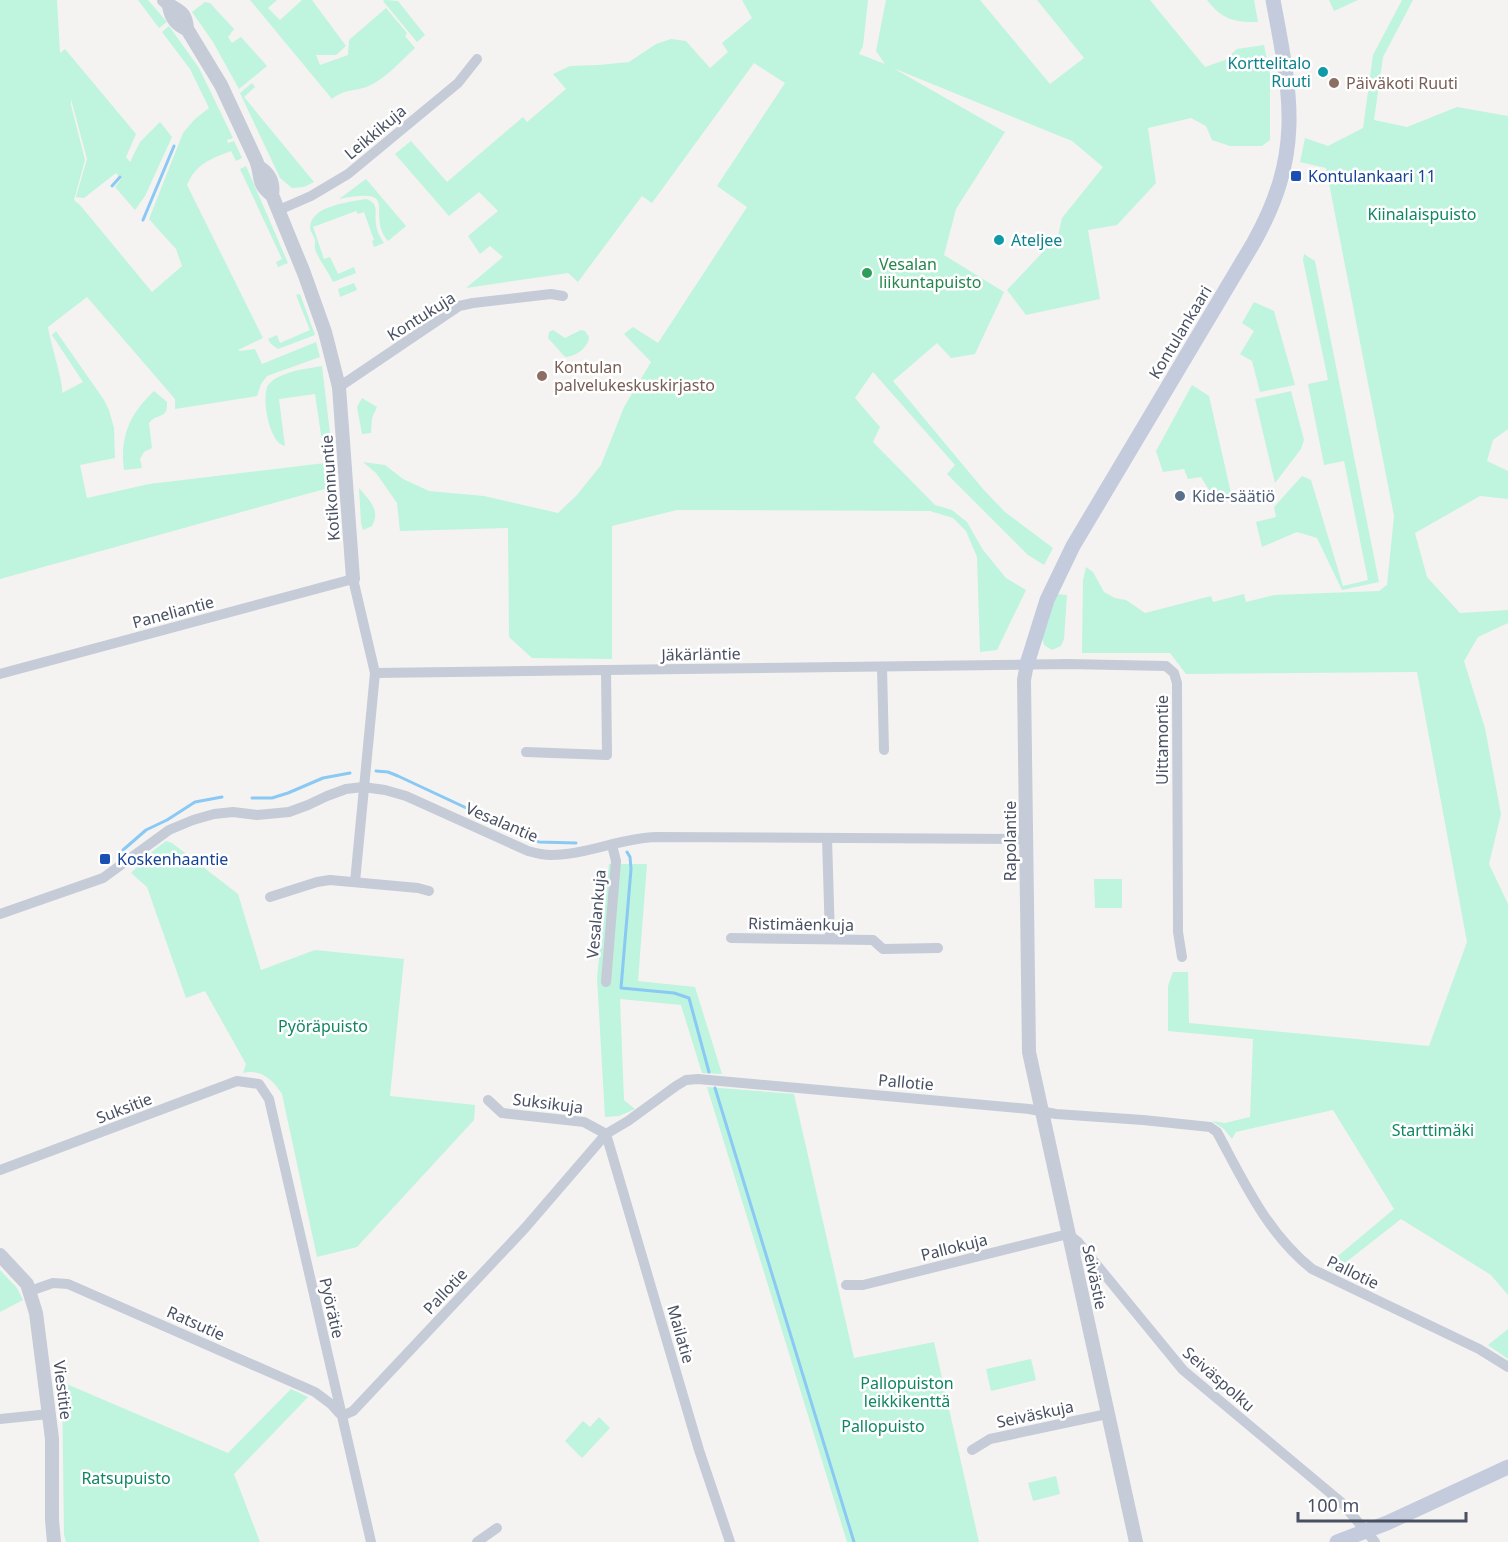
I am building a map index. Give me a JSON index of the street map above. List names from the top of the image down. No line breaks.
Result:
{"streets":{"main road":["Kontulankaari"],"street":["Leikkikuja","Kontukuja","Kotikonnuntie","Paneliantie","Jäkärläntie","Uittamontie","Vesalantie","Rapolantie","Vesalankuja","Ristimäenkuja","Pallotie","Suksikuja","Suksitie","Pallokuja","Seivästie","Pyörätie","Ratsutie","Mailatie","Seiväspolku","Viestitie","Seiväskuja"]},"crossings":[["Leikkikuja","Kotikonnuntie"],["Kontukuja","Kotikonnuntie"],["Kontulankaari","Jäkärläntie"],["Kontulankaari","Uittamontie"],["Kontulankaari","Rapolantie"],["Kotikonnuntie","Paneliantie"],["Kotikonnuntie","Jäkärläntie"],["Kotikonnuntie","Vesalantie"],["Jäkärläntie","Uittamontie"],["Jäkärläntie","Rapolantie"],["Uittamontie","Rapolantie"],["Vesalantie","Rapolantie"],["Rapolantie","Seivästie"],["Pallotie","Suksikuja"],["Pallotie","Seivästie"],["Pallotie","Pyörätie"],["Pallotie","Ratsutie"],["Pallotie","Mailatie"],["Suksikuja","Mailatie"],["Suksitie","Pyörätie"],["Pallokuja","Seivästie"],["Pallokuja","Seiväspolku"],["Seivästie","Seiväspolku"],["Seivästie","Seiväskuja"],["Pyörätie","Ratsutie"],["Ratsutie","Viestitie"]],"parks":["Kiinalaispuisto","Pyöräpuisto","Starttimäki","Pallopuiston leikkikenttä","Pallopuisto","Ratsupuisto"],"places":{"other":["Korttelitalo Ruuti","Päiväkoti Ruuti","Ateljee","Vesalan liikuntapuisto","Kontulan palvelukeskuskirjasto","Kide-säätiö"],"transit":["Kontulankaari 11","Koskenhaantie"]},"scale_bar":"100 m"}
